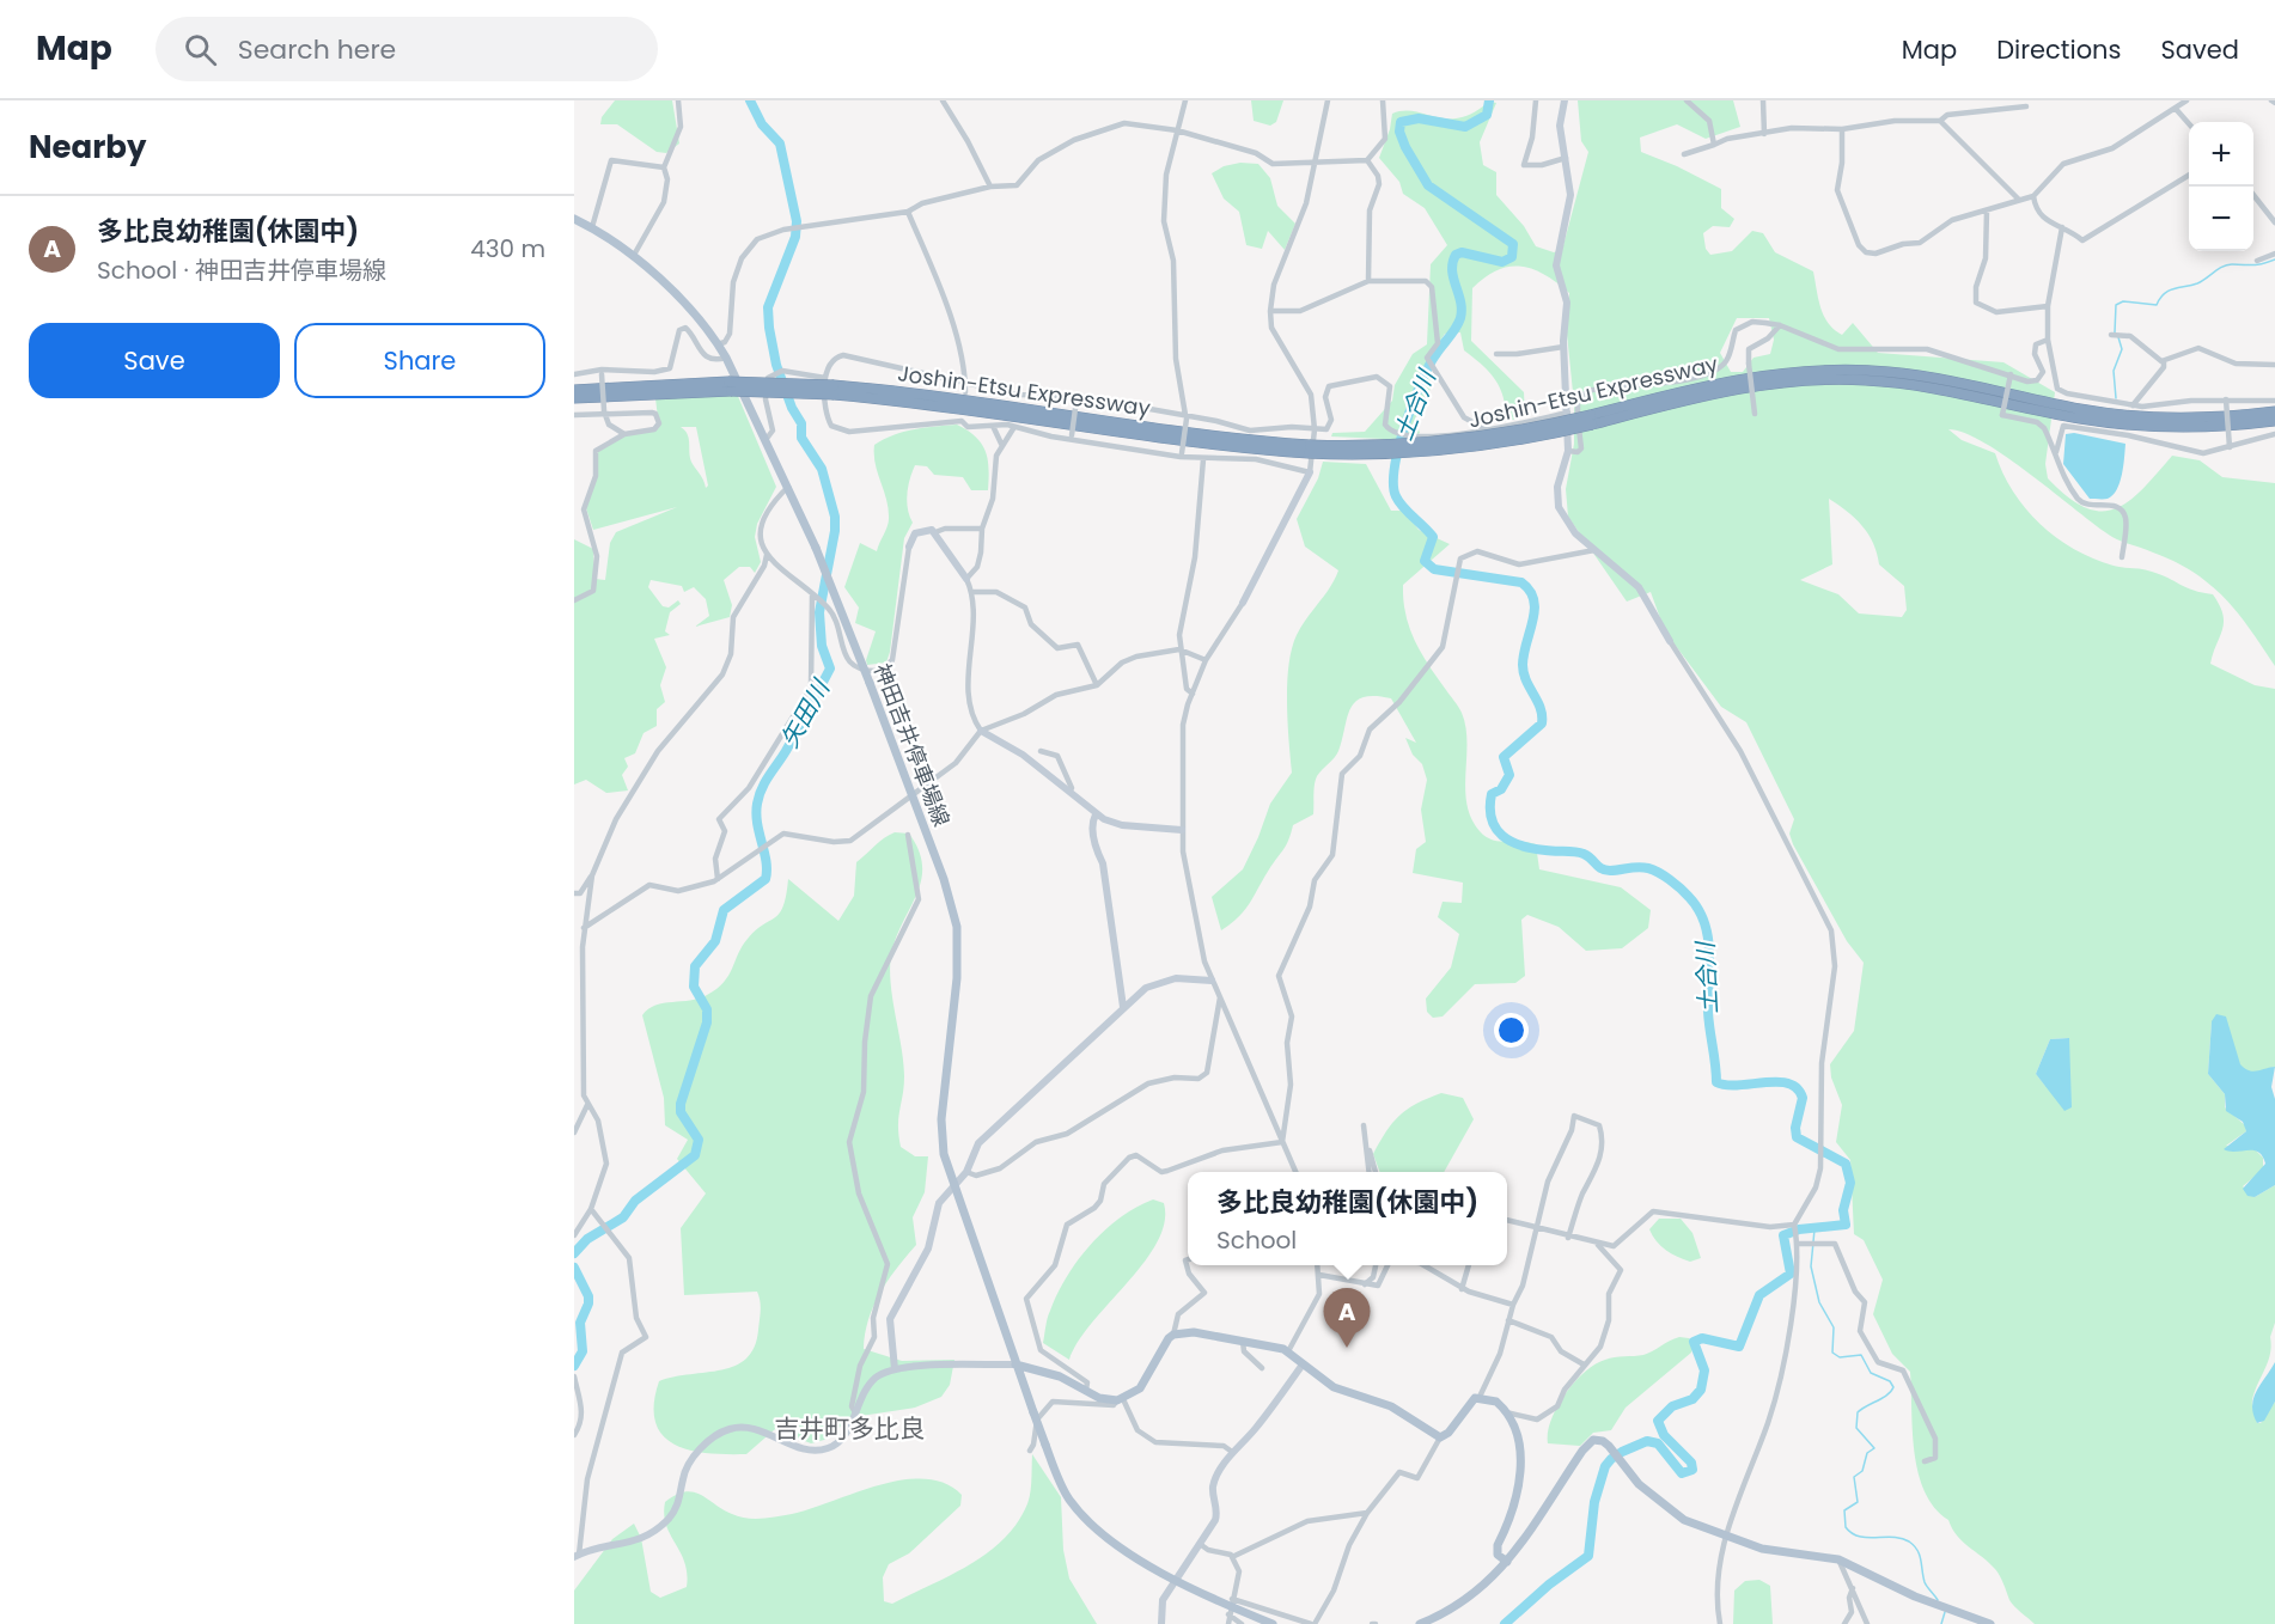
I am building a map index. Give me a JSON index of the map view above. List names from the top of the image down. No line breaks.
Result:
{"streets":{"highway":["Joshin-Etsu Expressway"],"main road":["神田吉井停車場線"]},"districts":["吉井町多比良"],"water":["土合川","矢田川"],"page":{"header":"Map","search":"Search here","nav":["Map","Directions","Saved"],"heading":"Nearby","map_buttons":["+","−"],"list":[{"mark":"A","name":"多比良幼稚園(休園中)","note":"School · 神田吉井停車場線","value":"430 m"}],"buttons":["Save","Share"],"popup":["多比良幼稚園(休園中)","School"],"pins":"A"}}
